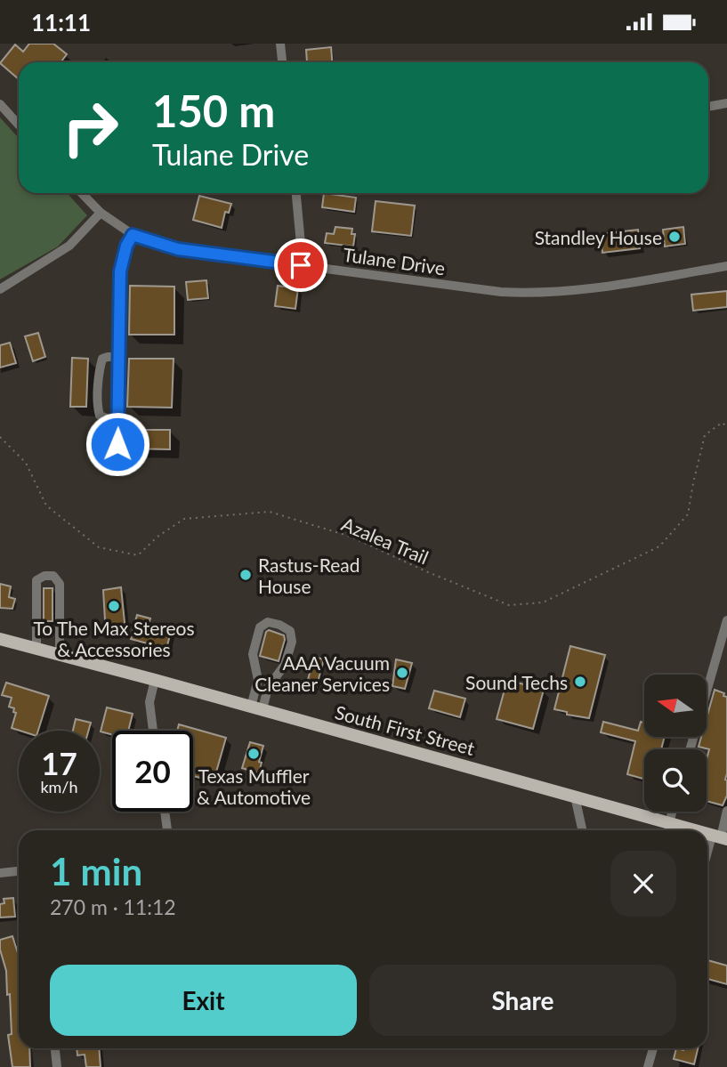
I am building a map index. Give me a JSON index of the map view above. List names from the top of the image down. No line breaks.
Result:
{"streets":{"main road":["South First Street"],"street":["Tulane Drive"],"path":["Azalea Trail"]},"places":["Standley House","Rastus-Read House","To The Max Stereos & Accessories","AAA Vacuum Cleaner Services","Sound Techs","Texas Muffler & Automotive"],"north":"left","page":{"status":"11:11","turn":["150 m","Tulane Drive"],"speed":"17 km/h","limit":"20","heading":["1 min","270 m · 11:12"],"buttons":["Exit","Share"]}}
